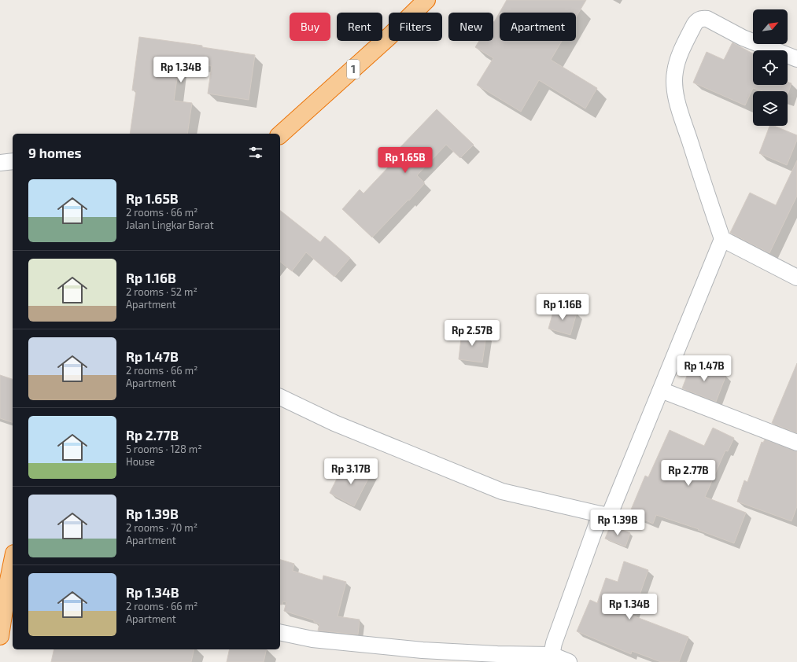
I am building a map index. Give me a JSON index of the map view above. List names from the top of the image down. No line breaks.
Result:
{"streets":{"highway":["1"]},"north":"top right","page":{"chip":["Buy","Rent","Filters","New","Apartment"],"price":["Rp 1.34B","Rp 1.65B","Rp 1.16B","Rp 2.57B","Rp 1.47B","Rp 3.17B","Rp 2.77B","Rp 1.39B","Rp 1.34B"],"heading":"9 homes","list":[{"name":"Rp 1.65B","note":"2 rooms · 66 m² · Jalan Lingkar Barat"},{"name":"Rp 1.16B","note":"2 rooms · 52 m² · Apartment"},{"name":"Rp 1.47B","note":"2 rooms · 66 m² · Apartment"},{"name":"Rp 2.77B","note":"5 rooms · 128 m² · House"},{"name":"Rp 1.39B","note":"2 rooms · 70 m² · Apartment"},{"name":"Rp 1.34B","note":"2 rooms · 66 m² · Apartment"}]}}
